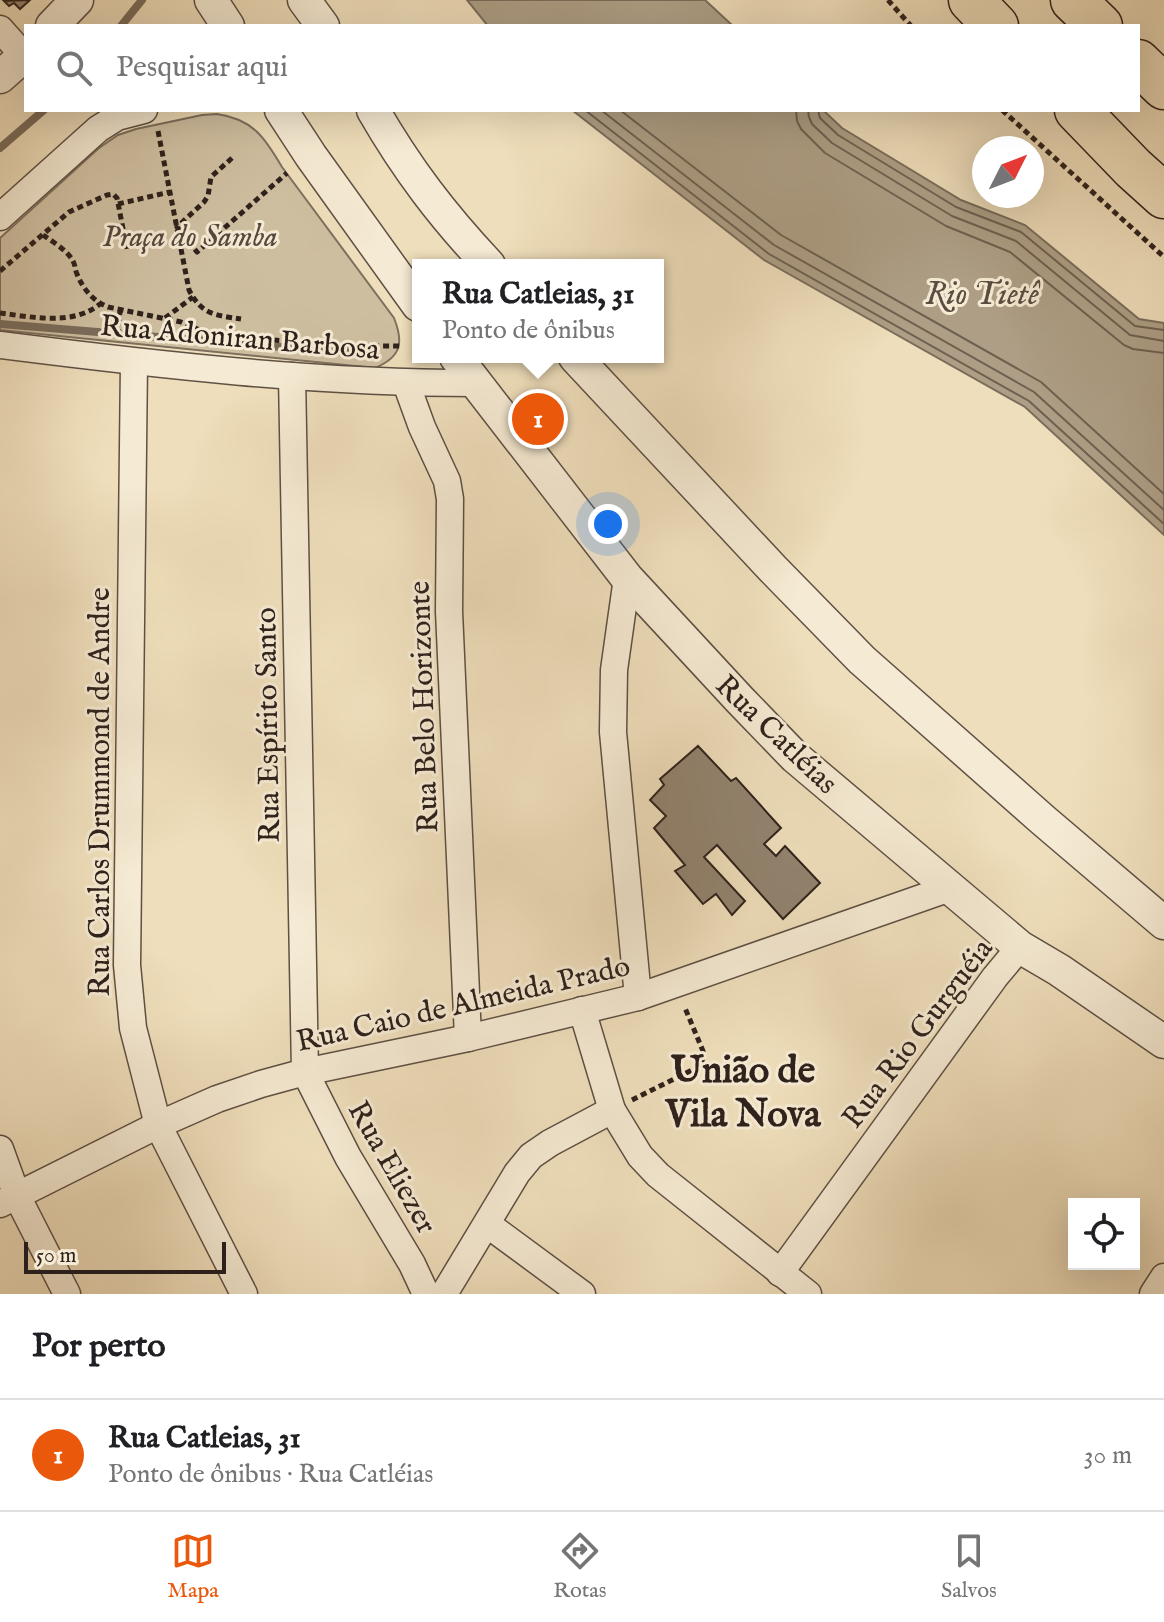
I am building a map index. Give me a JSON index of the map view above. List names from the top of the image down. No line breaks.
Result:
{"streets":{"street":["Rua Adoniran Barbosa","Rua Belo Horizonte","Rua Espírito Santo","Rua Catléias","Rua Carlos Drummond de Andre","Rua Caio de Almeida Prado","Rua Rio Gurguéia","Rua Eliezer"]},"crossings":[["Rua Adoniran Barbosa","Rua Belo Horizonte"],["Rua Adoniran Barbosa","Rua Espírito Santo"],["Rua Adoniran Barbosa","Rua Catléias"],["Rua Adoniran Barbosa","Rua Carlos Drummond de Andre"],["Rua Belo Horizonte","Rua Caio de Almeida Prado"],["Rua Espírito Santo","Rua Caio de Almeida Prado"],["Rua Espírito Santo","Rua Eliezer"],["Rua Catléias","Rua Caio de Almeida Prado"],["Rua Catléias","Rua Rio Gurguéia"],["Rua Carlos Drummond de Andre","Rua Caio de Almeida Prado"],["Rua Caio de Almeida Prado","Rua Eliezer"]],"districts":["União de Vila Nova"],"water":["Rio Tietê"],"parks":["Praça do Samba"],"scale_bar":"50 m","north":"top right","page":{"search":"Pesquisar aqui","popup":["Rua Catleias, 31","Ponto de ônibus"],"pins":"1","scale":"50 m","heading":"Por perto","list":[{"mark":"1","name":"Rua Catleias, 31","note":"Ponto de ônibus · Rua Catléias","value":"30 m"}],"nav":["Mapa","Rotas","Salvos"]}}
